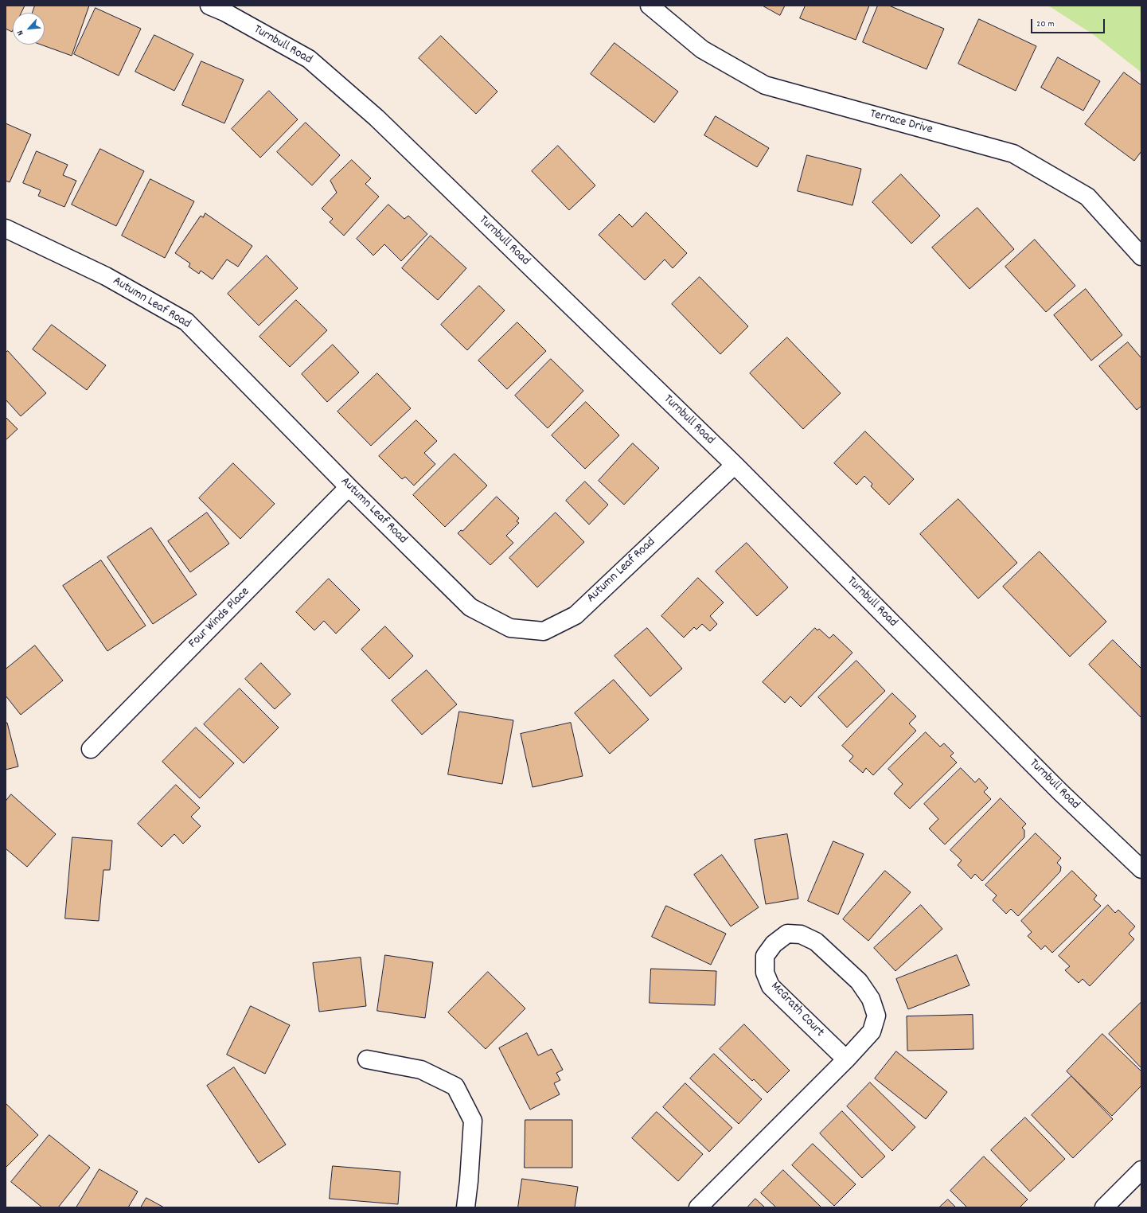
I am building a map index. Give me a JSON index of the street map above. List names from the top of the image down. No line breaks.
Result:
{"streets":{"street":["Turnbull Road","Terrace Drive","Autumn Leaf Road","Four Winds Place","McGrath Court"]},"crossings":[["Turnbull Road","Autumn Leaf Road"],["Autumn Leaf Road","Four Winds Place"]],"scale_bar":"20 m","north":"bottom left"}
